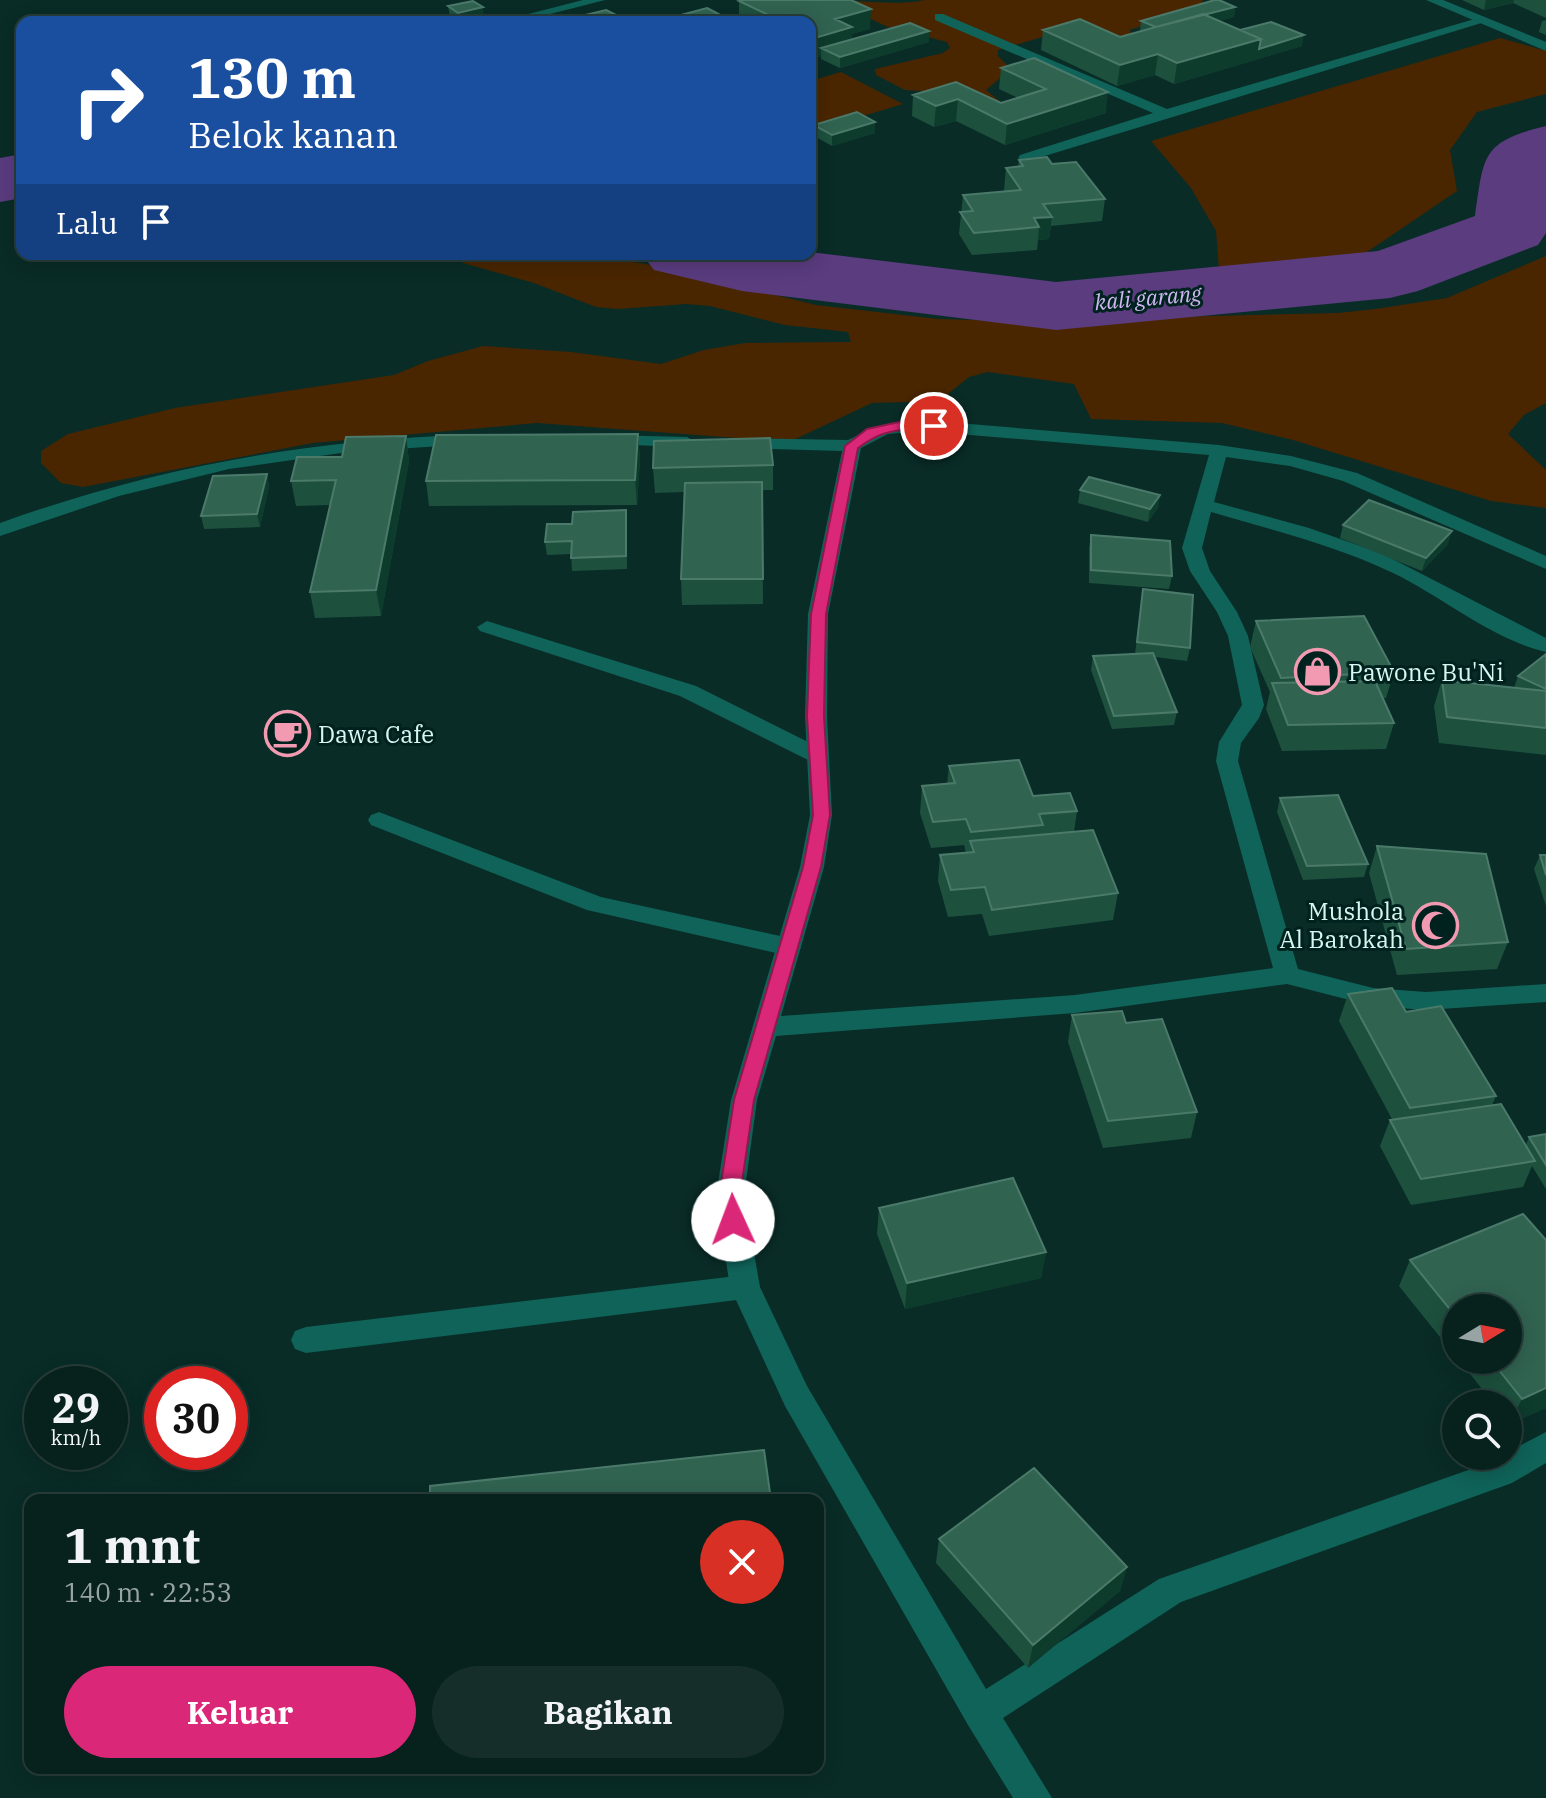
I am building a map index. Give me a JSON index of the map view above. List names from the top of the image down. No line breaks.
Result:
{"water":["kali garang"],"places":{"shop":["Pawone Bu'Ni"],"cafe":["Dawa Cafe"],"mosque":["Mushola Al Barokah"]},"north":"right","page":{"turn":["130 m","Belok kanan"],"then":"Lalu","speed":"29 km/h","limit":"30","heading":["1 mnt","140 m · 22:53"],"buttons":["Keluar","Bagikan"]}}
